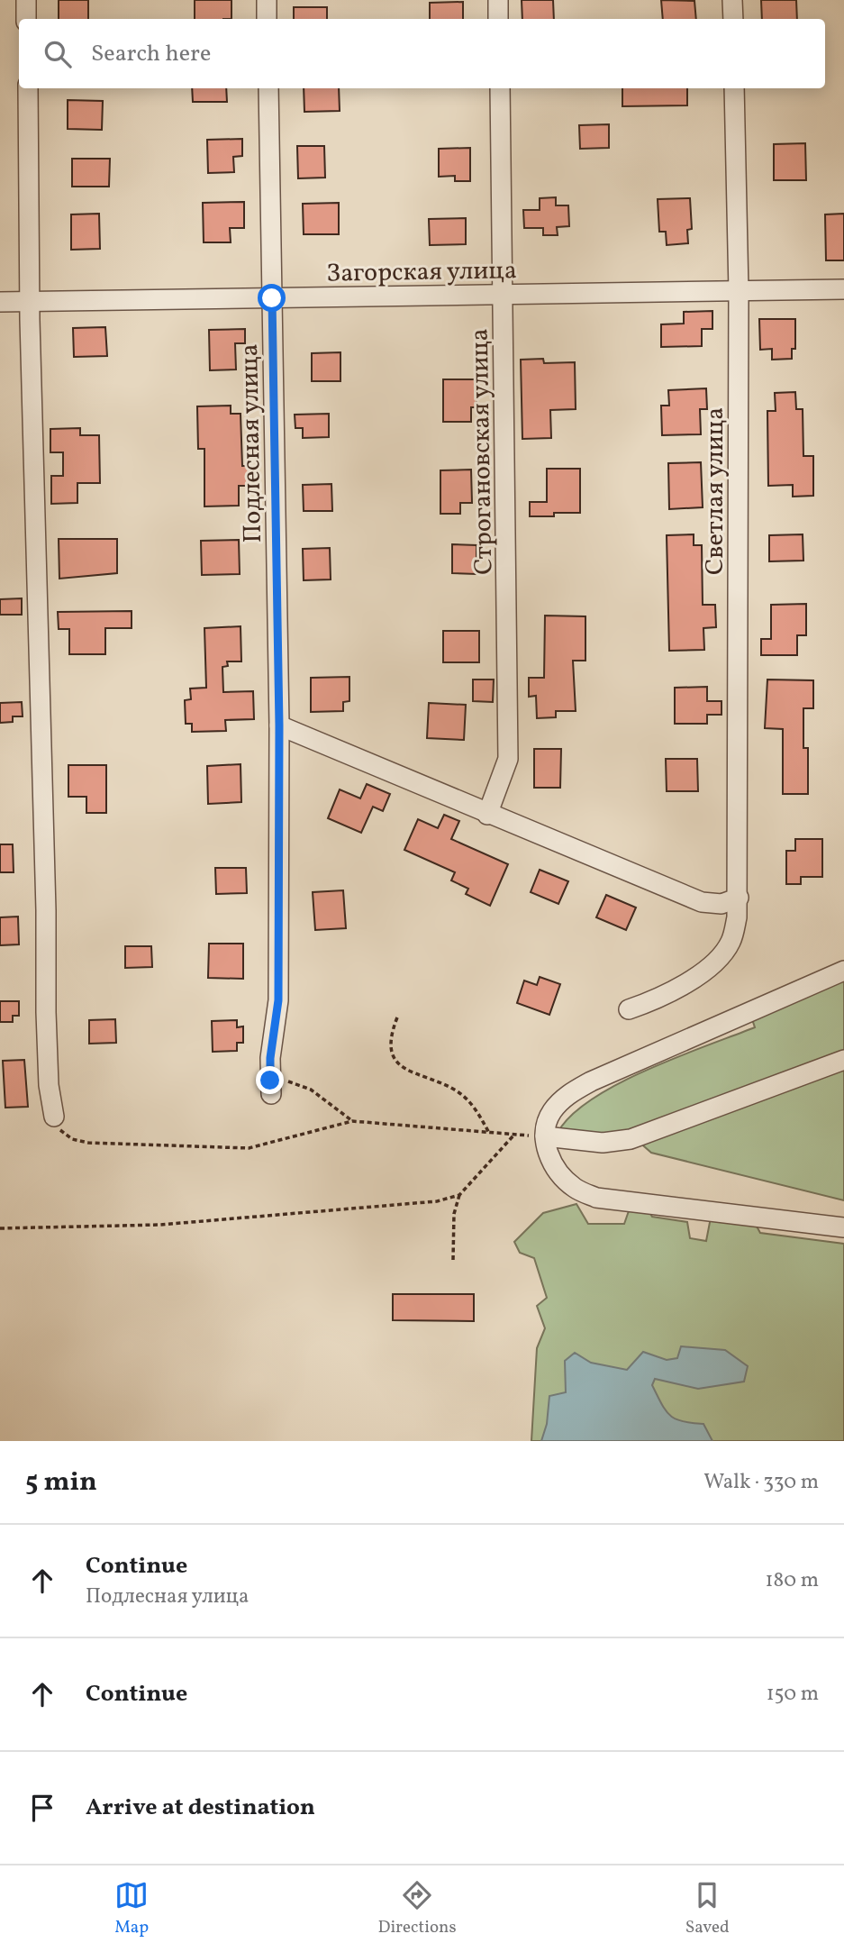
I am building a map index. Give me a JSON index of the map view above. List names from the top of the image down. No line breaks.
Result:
{"streets":{"street":["Загорская улица","Подлесная улица","Строгановская улица","Светлая улица"]},"crossings":[["Загорская улица","Подлесная улица"],["Загорская улица","Строгановская улица"],["Загорская улица","Светлая улица"]],"page":{"search":"Search here","heading":["5 min","Walk · 330 m"],"list":[["Continue","Подлесная улица","180 m"],["Continue","150 m"],"Arrive at destination"],"nav":["Map","Directions","Saved"]}}
